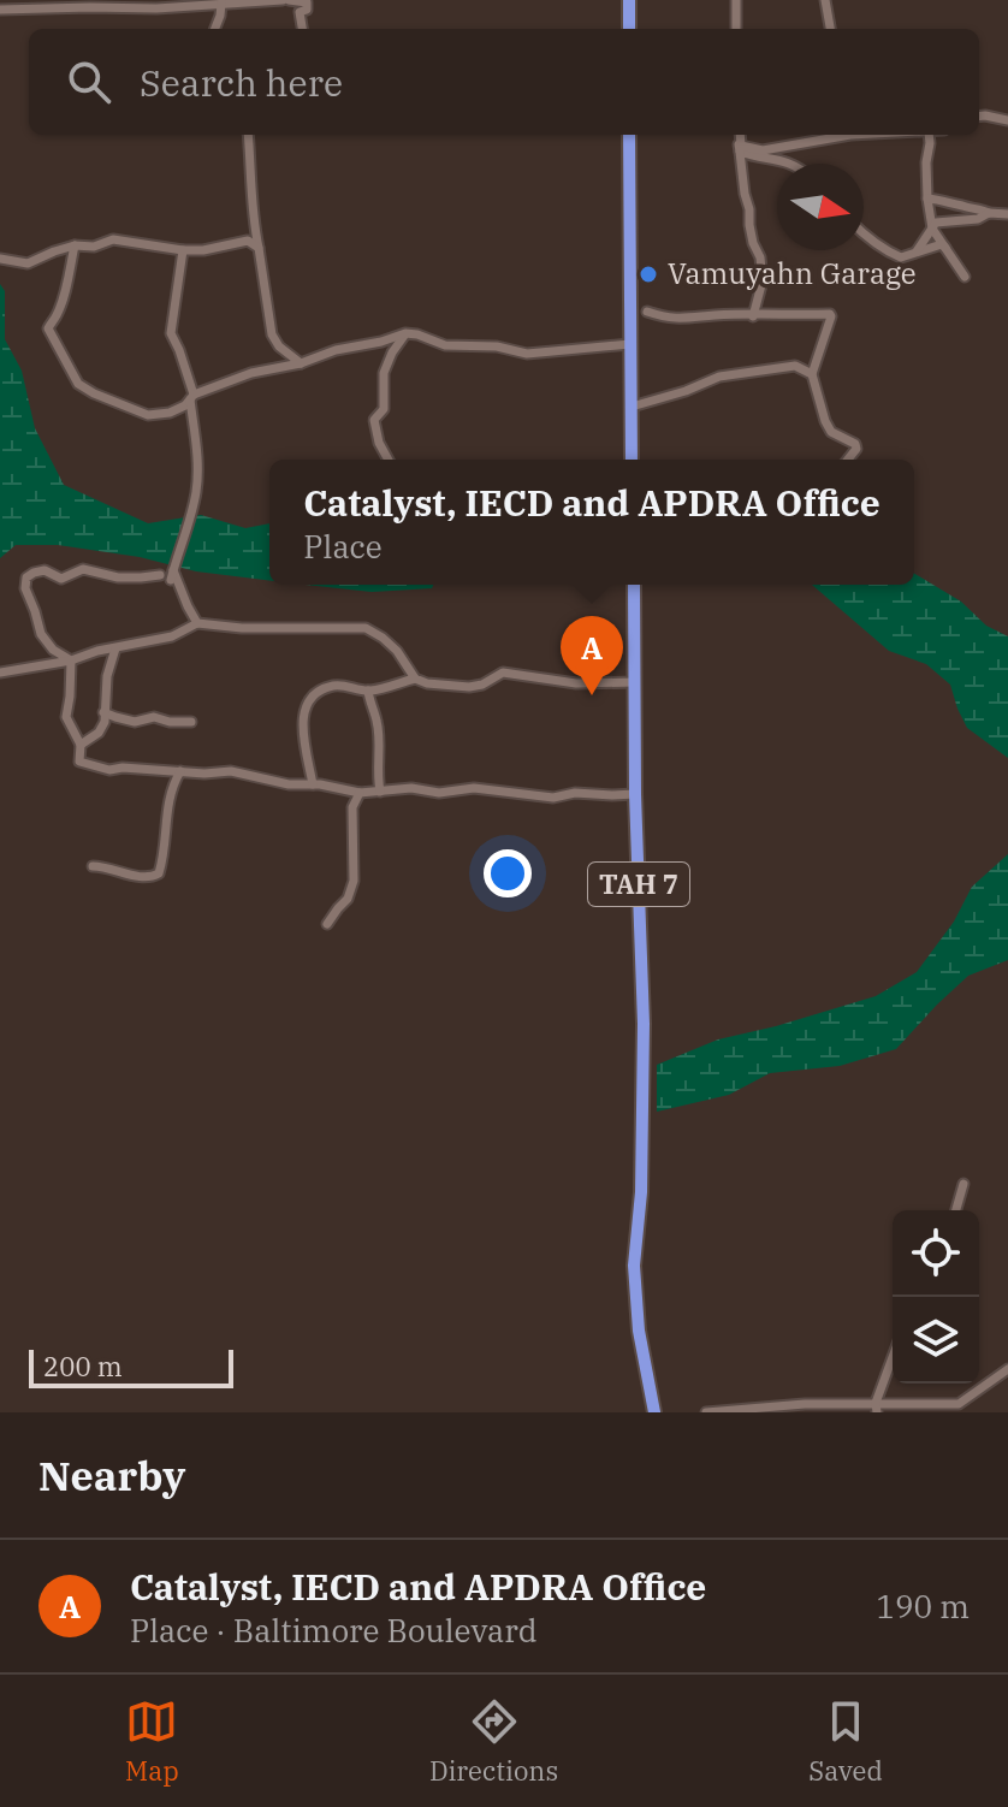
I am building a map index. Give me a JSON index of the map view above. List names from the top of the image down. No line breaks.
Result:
{"streets":{"highway":["TAH 7"]},"places":["Vamuyahn Garage"],"scale_bar":"200 m","north":"right","page":{"search":"Search here","popup":["Catalyst, IECD and APDRA Office","Place"],"pins":"A","scale":"200 m","heading":"Nearby","list":[{"mark":"A","name":"Catalyst, IECD and APDRA Office","note":"Place · Baltimore Boulevard","value":"190 m"}],"nav":["Map","Directions","Saved"]}}
